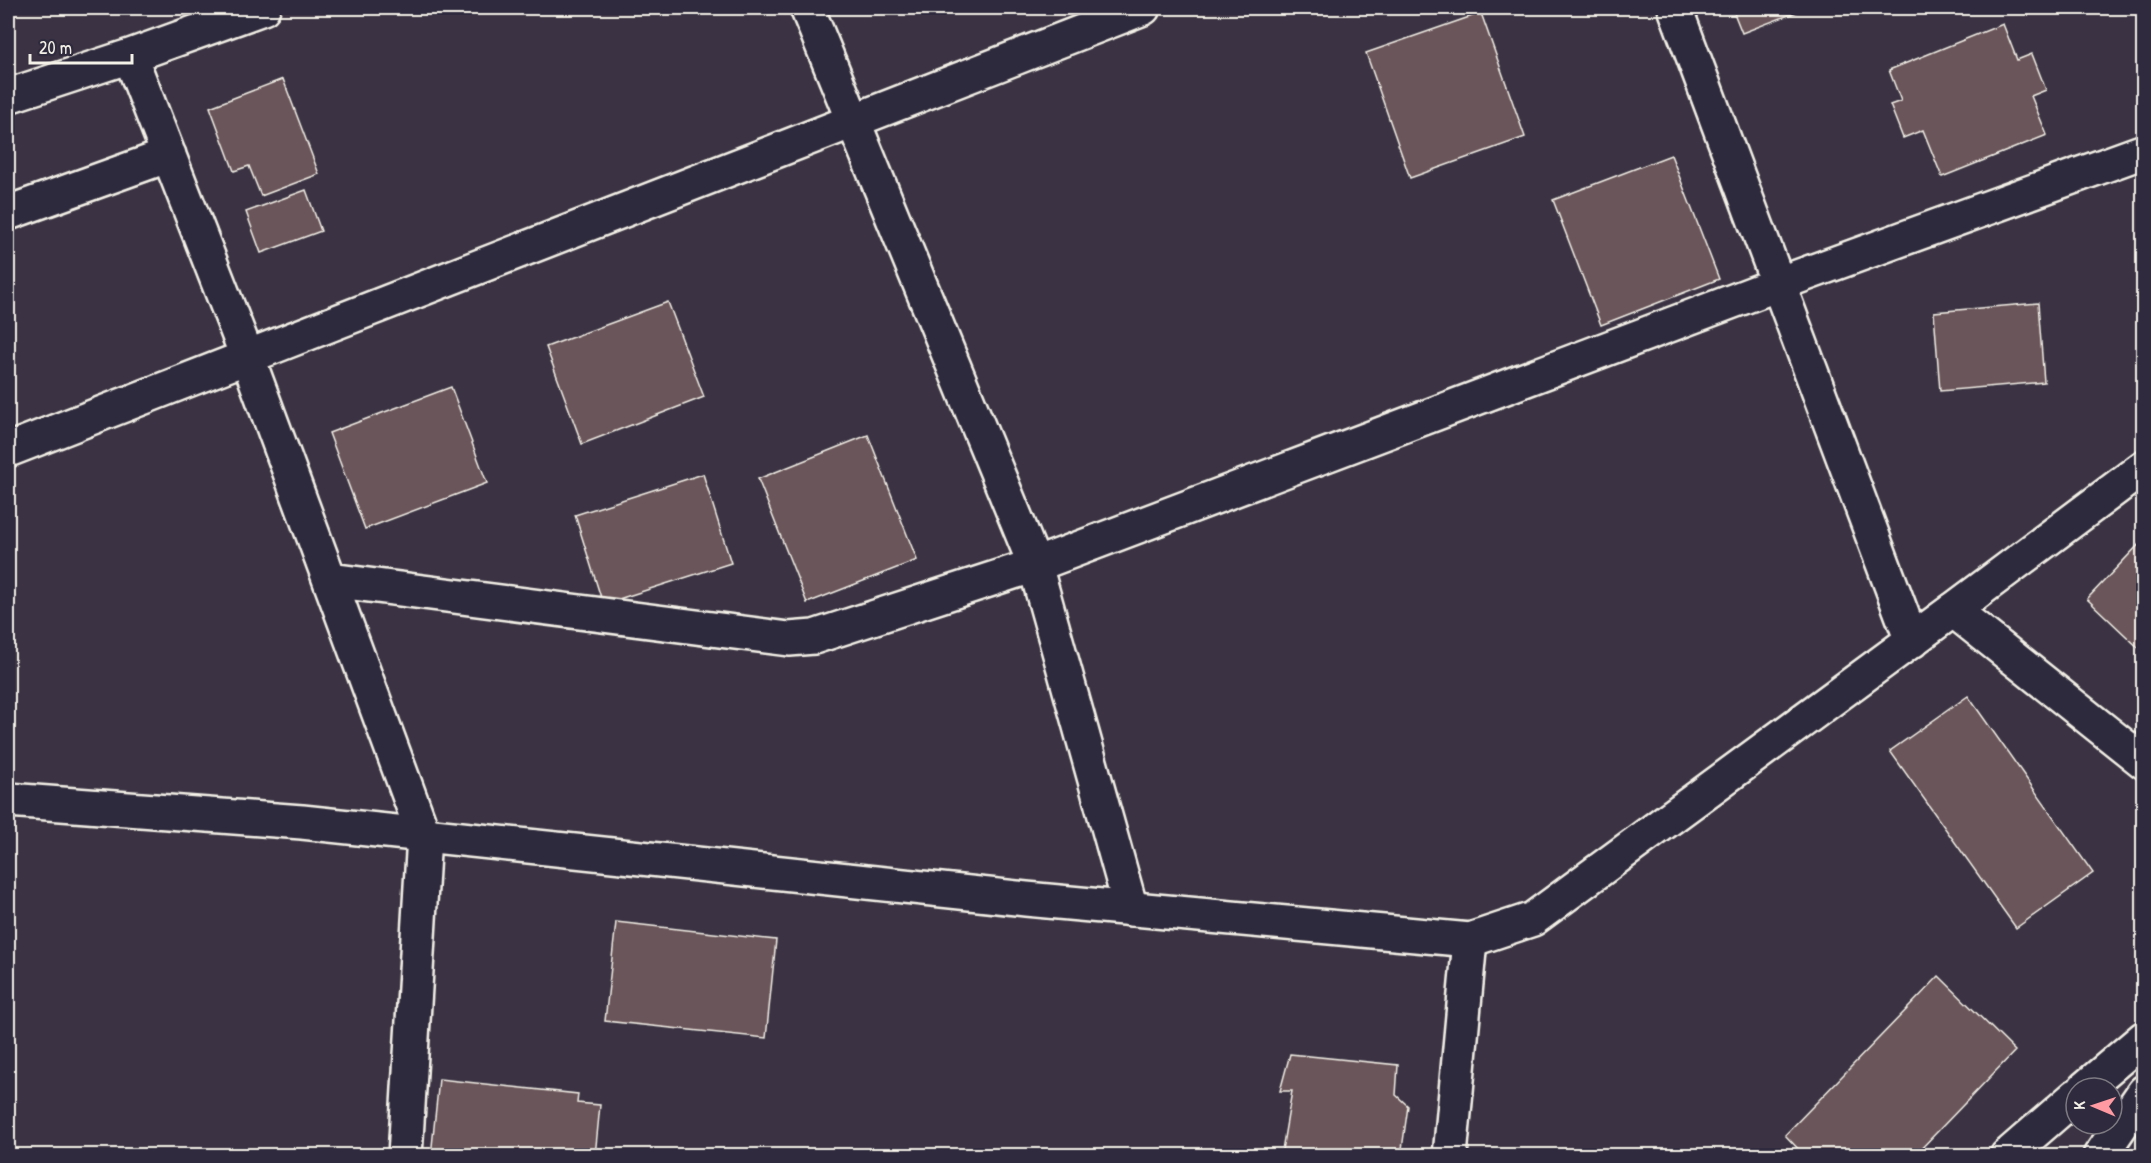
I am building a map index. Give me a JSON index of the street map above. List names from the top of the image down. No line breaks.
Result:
{"scale_bar":"20 m","north":"left"}
